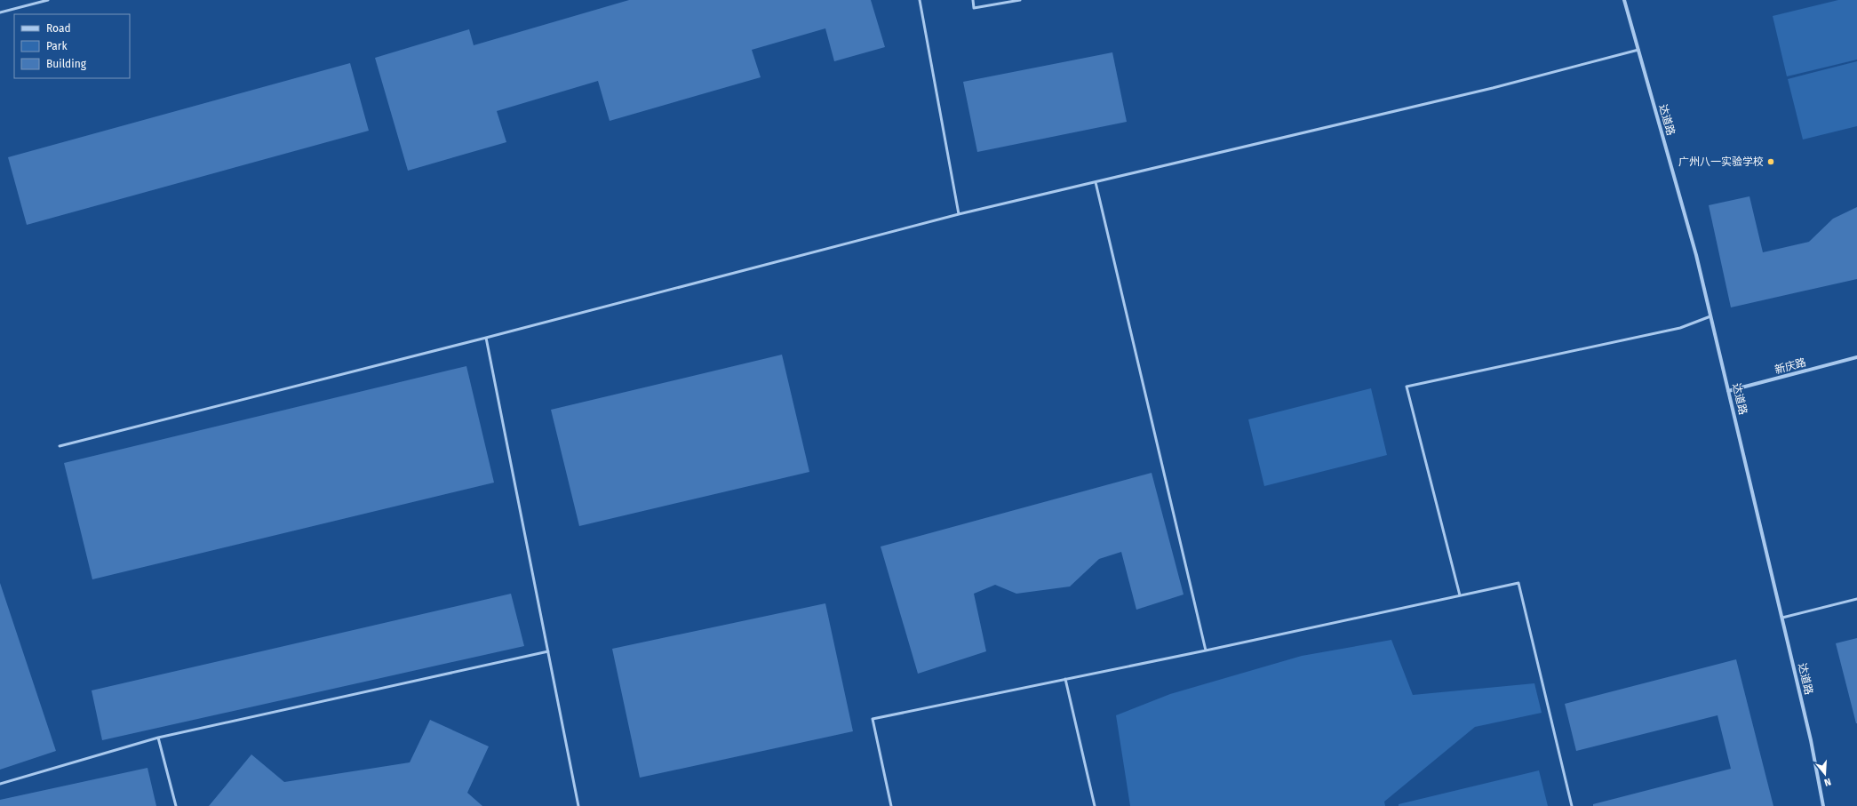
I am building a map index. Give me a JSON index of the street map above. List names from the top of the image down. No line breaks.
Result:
{"streets":{"street":["达道路","新庆路"]},"crossings":[["达道路","新庆路"]],"places":["广州八一实验学校"],"legend":["Road","Park","Building"],"north":"bottom"}
